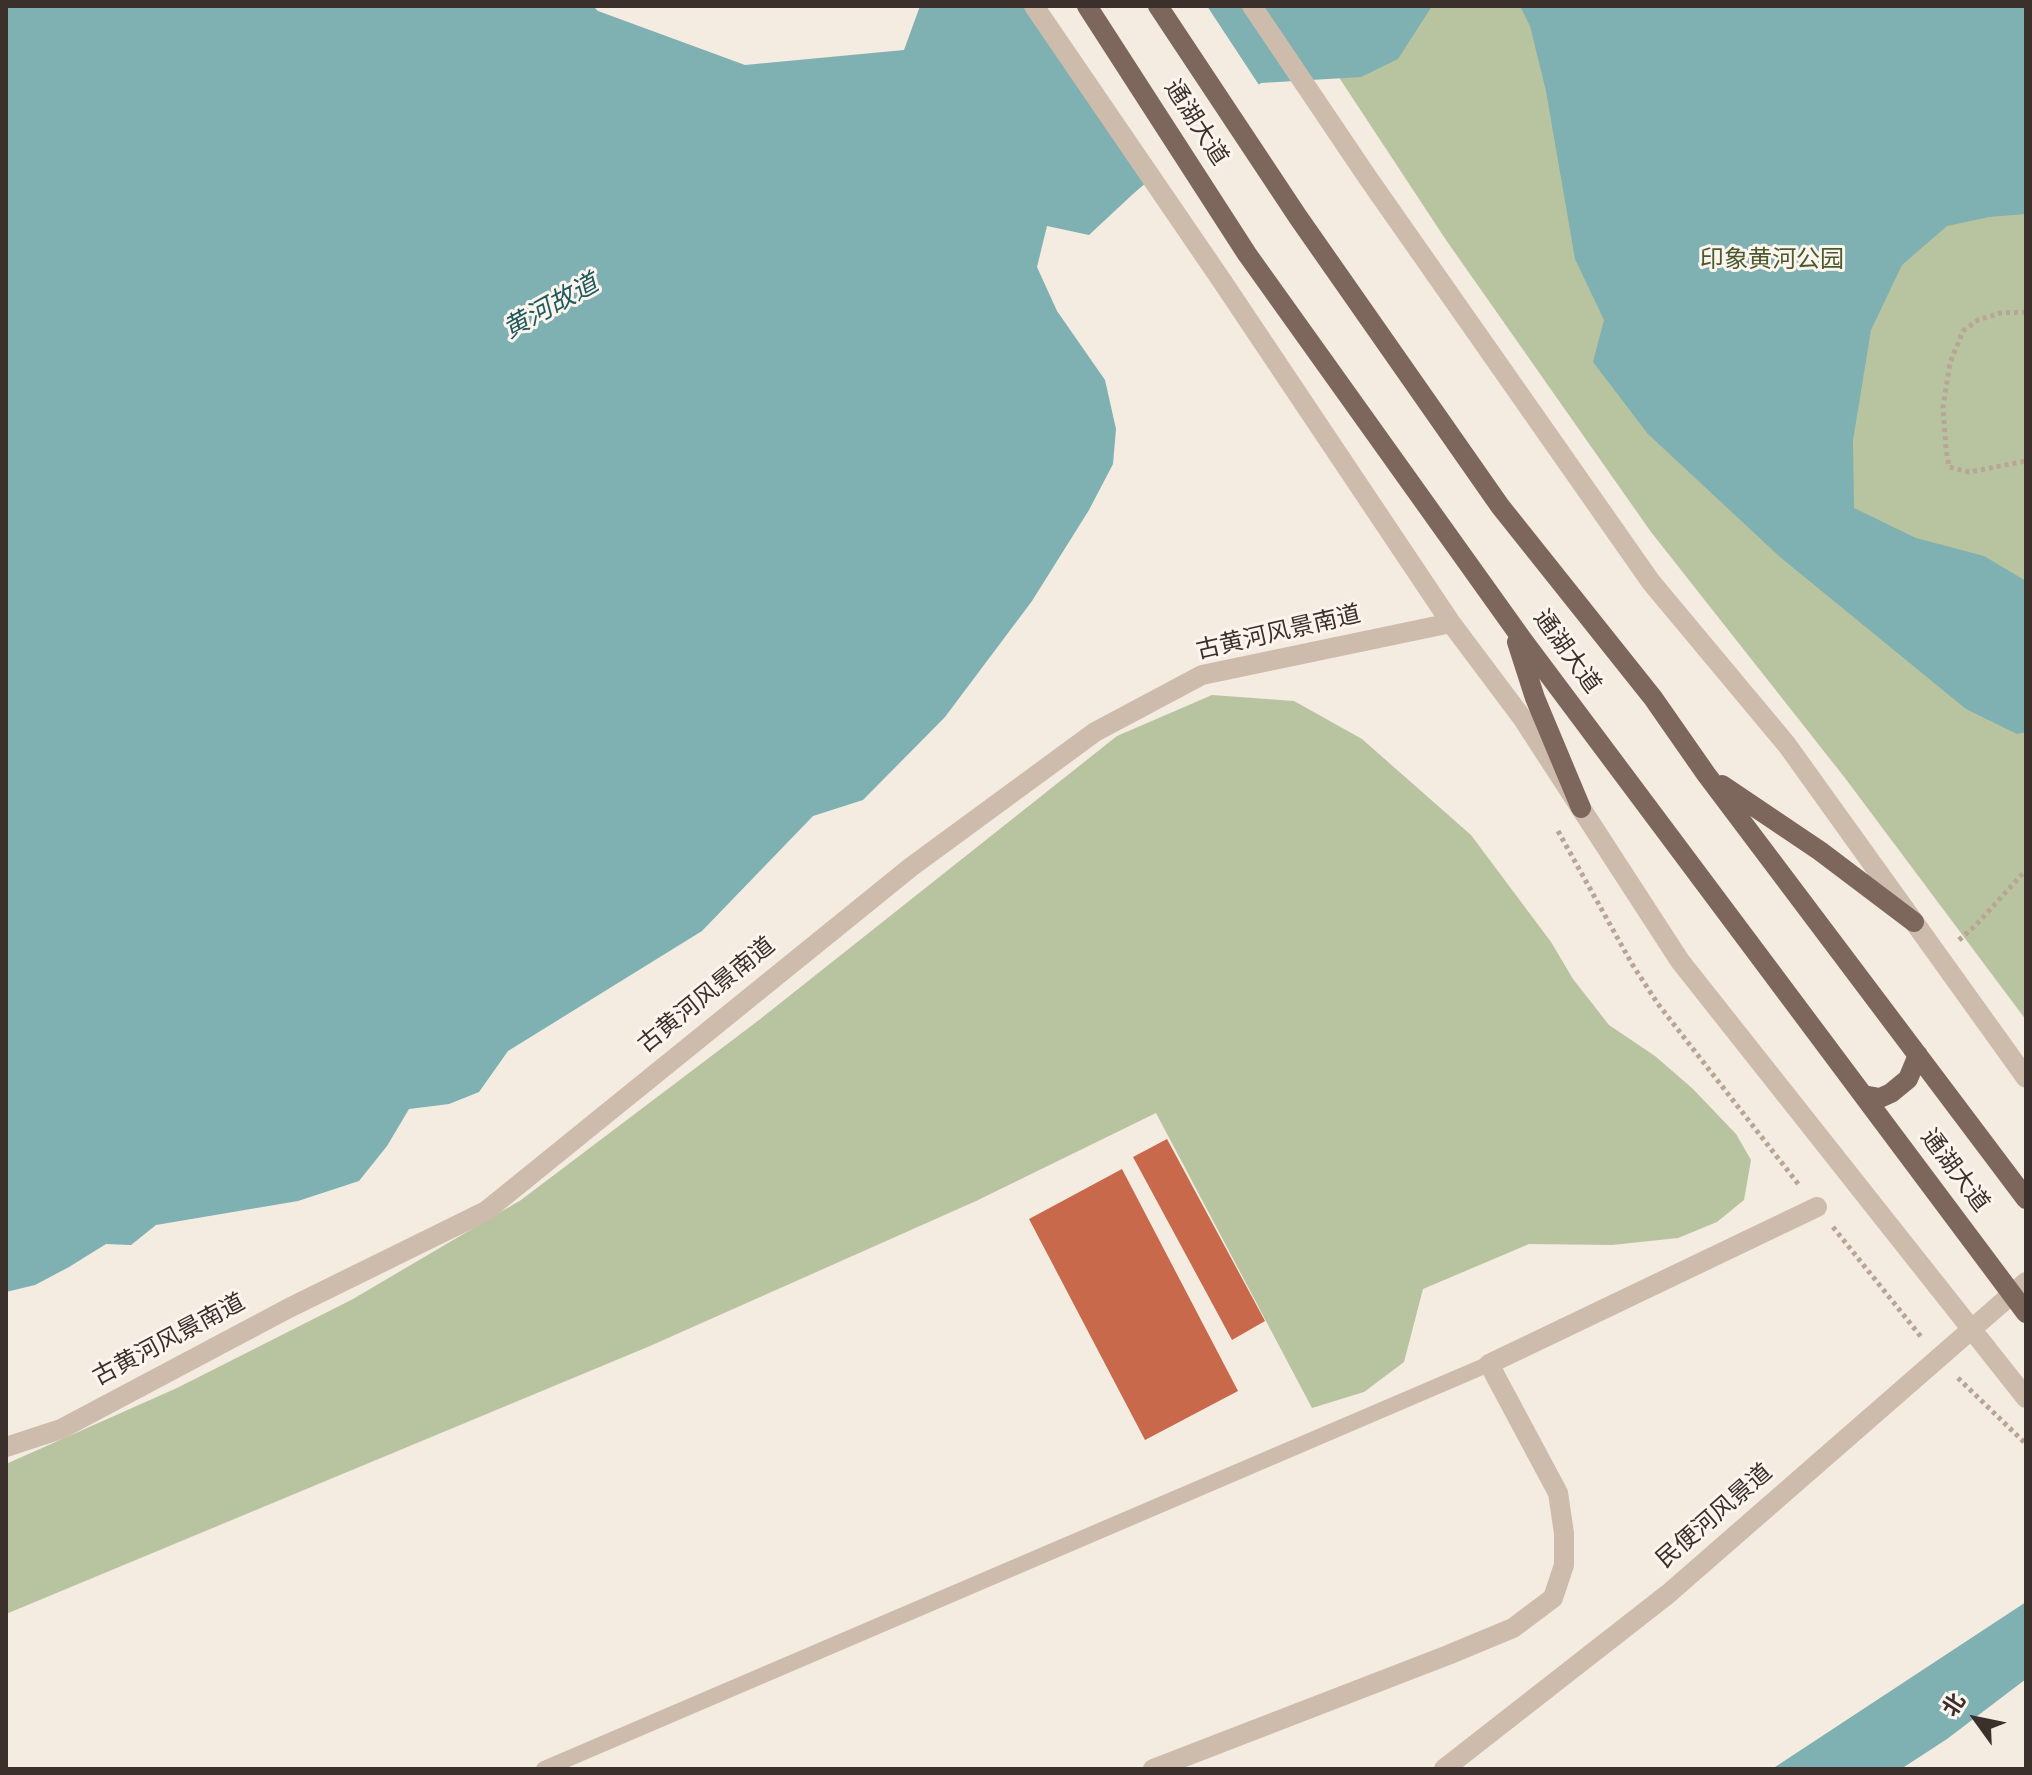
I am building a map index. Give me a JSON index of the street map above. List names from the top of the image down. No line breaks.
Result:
{"streets":{"main road":["通湖大道"],"street":["古黄河风景南道","民便河风景道"]},"crossings":[["通湖大道","民便河风景道"]],"water":["黄河故道"],"parks":["印象黄河公园"],"north":"top left"}
